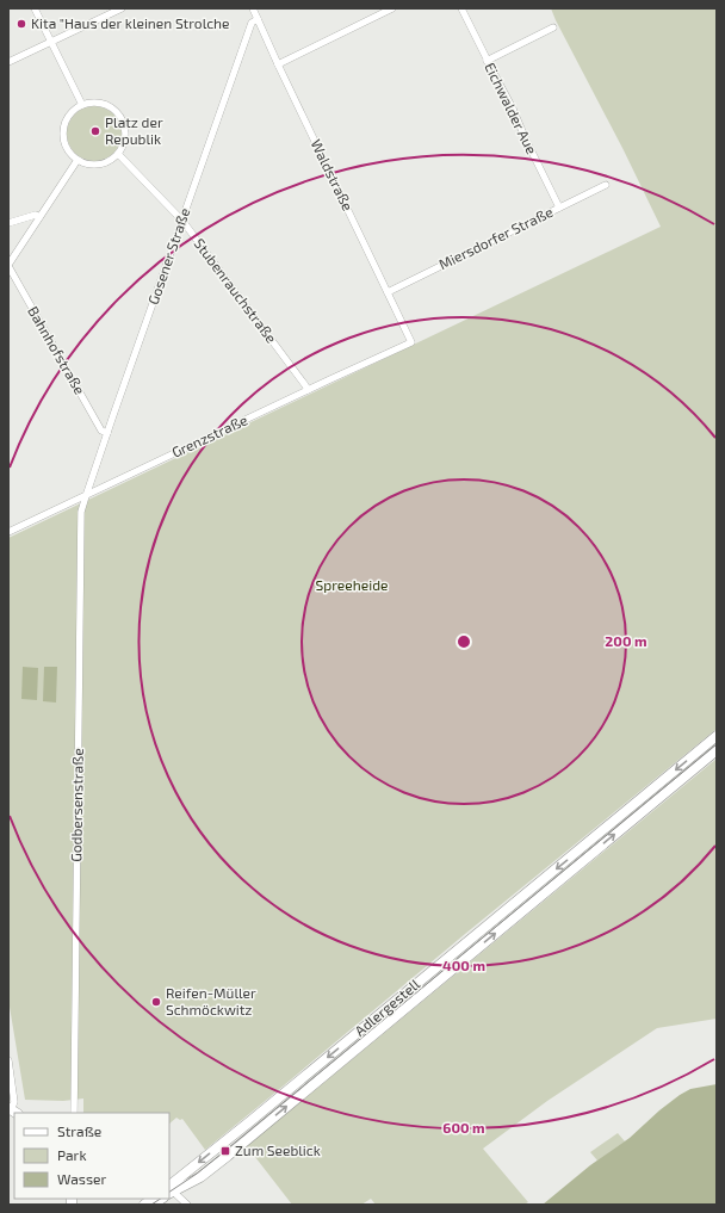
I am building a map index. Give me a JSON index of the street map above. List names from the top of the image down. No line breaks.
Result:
{"streets":{"main road":["Adlergestell"],"street":["Eichwalder Aue","Waldstraße","Miersdorfer Straße","Gosener Straße","Stubenrauchstraße","Bahnhofstraße","Grenzstraße","Godbersenstraße"]},"crossings":[["Eichwalder Aue","Miersdorfer Straße"],["Waldstraße","Miersdorfer Straße"],["Waldstraße","Gosener Straße"],["Waldstraße","Grenzstraße"],["Gosener Straße","Stubenrauchstraße"],["Gosener Straße","Bahnhofstraße"],["Gosener Straße","Grenzstraße"],["Gosener Straße","Godbersenstraße"],["Stubenrauchstraße","Grenzstraße"],["Grenzstraße","Godbersenstraße"]],"parks":["Spreeheide"],"places":{"other":["Kita \"Haus der kleinen Strolche","Platz der Republik","Reifen-Müller Schmöckwitz"],"transit":["Zum Seeblick"]},"legend":["Straße","Park","Wasser"],"rings":["200 m","400 m","600 m"]}
